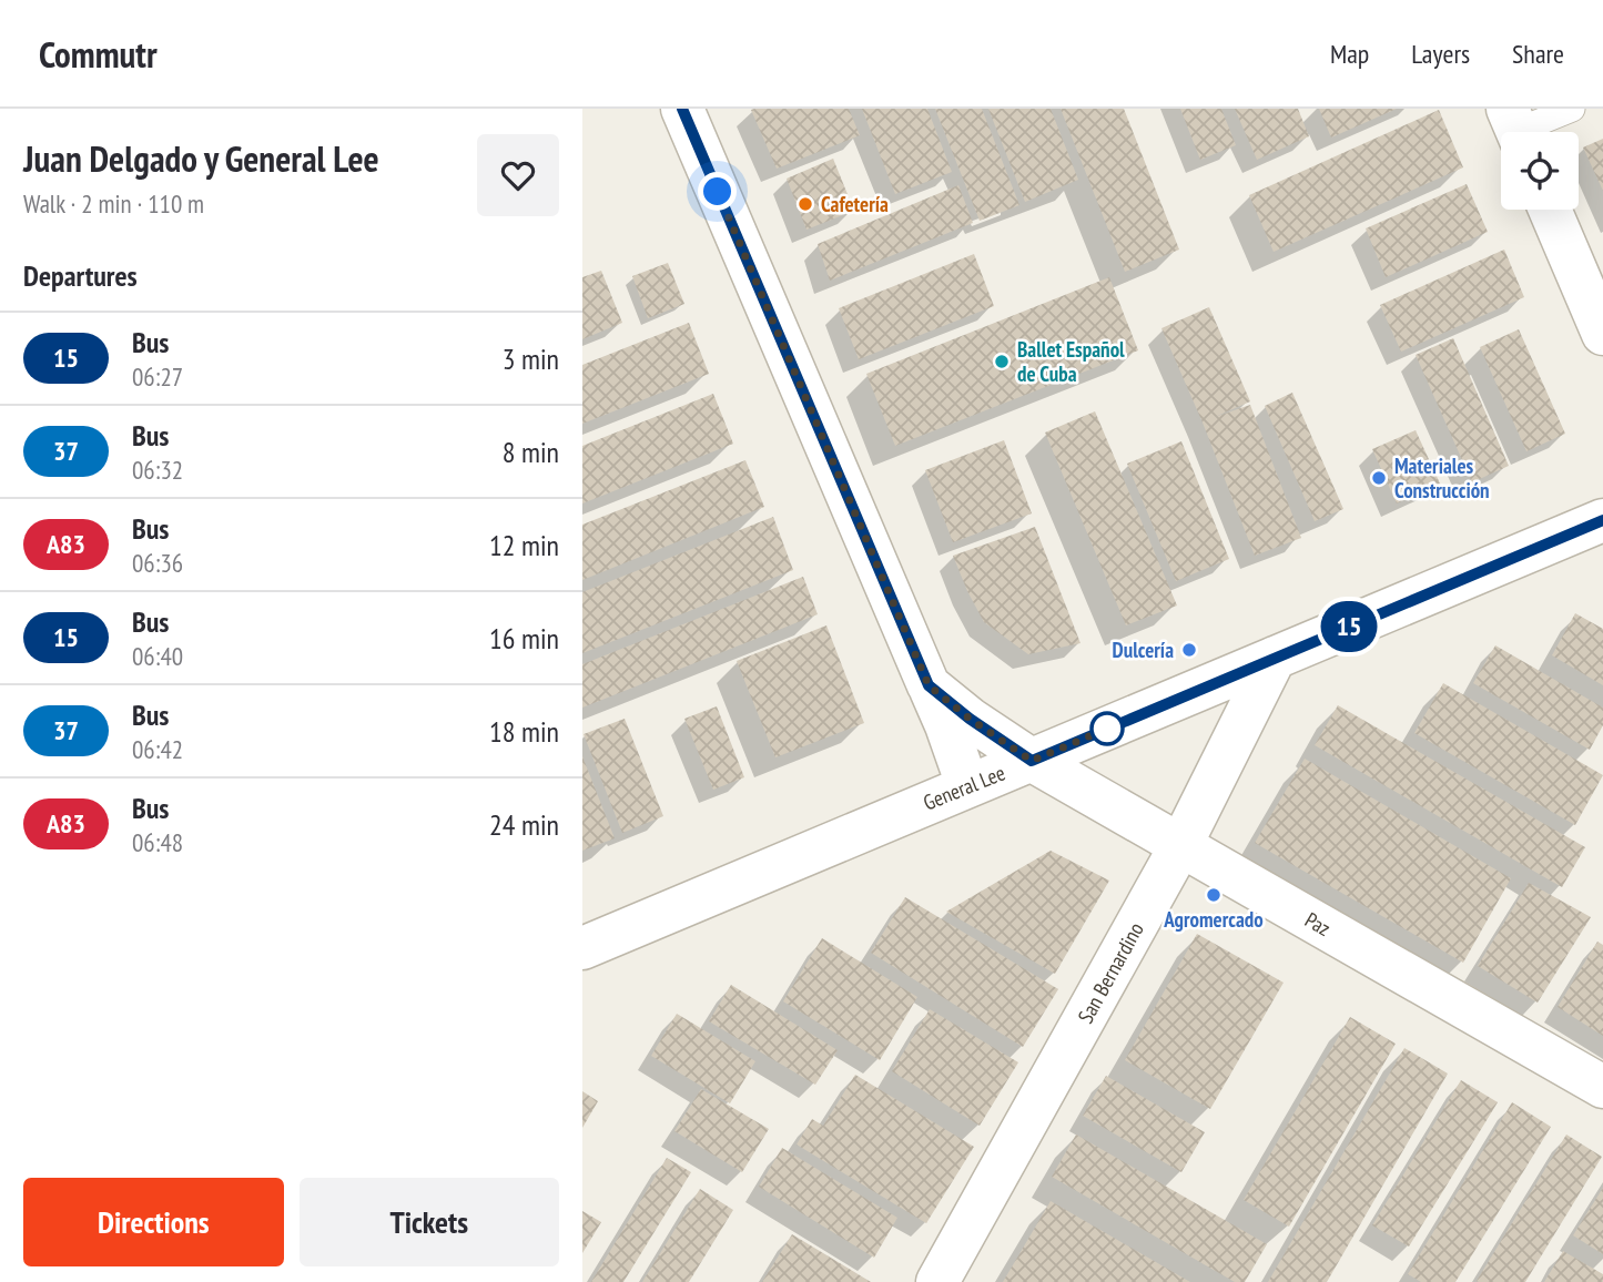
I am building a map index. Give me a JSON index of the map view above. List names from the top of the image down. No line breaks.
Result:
{"streets":{"street":["General Lee","Paz","San Bernardino"]},"crossings":[["General Lee","Paz"],["General Lee","San Bernardino"],["Paz","San Bernardino"]],"places":["Cafetería","Ballet Español de Cuba","Materiales Construcción","Dulcería","Agromercado"],"lines":["bus line 15"],"page":{"header":"Commutr","nav":["Map","Layers","Share"],"heading":[["Juan Delgado y General Lee","Walk · 2 min · 110 m"],"Departures"],"on_map":"15","list":[{"mark":"15","name":"Bus","note":"06:27","value":"3 min"},{"mark":"37","name":"Bus","note":"06:32","value":"8 min"},{"mark":"A83","name":"Bus","note":"06:36","value":"12 min"},{"mark":"15","name":"Bus","note":"06:40","value":"16 min"},{"mark":"37","name":"Bus","note":"06:42","value":"18 min"},{"mark":"A83","name":"Bus","note":"06:48","value":"24 min"}],"buttons":["Directions","Tickets"]}}
